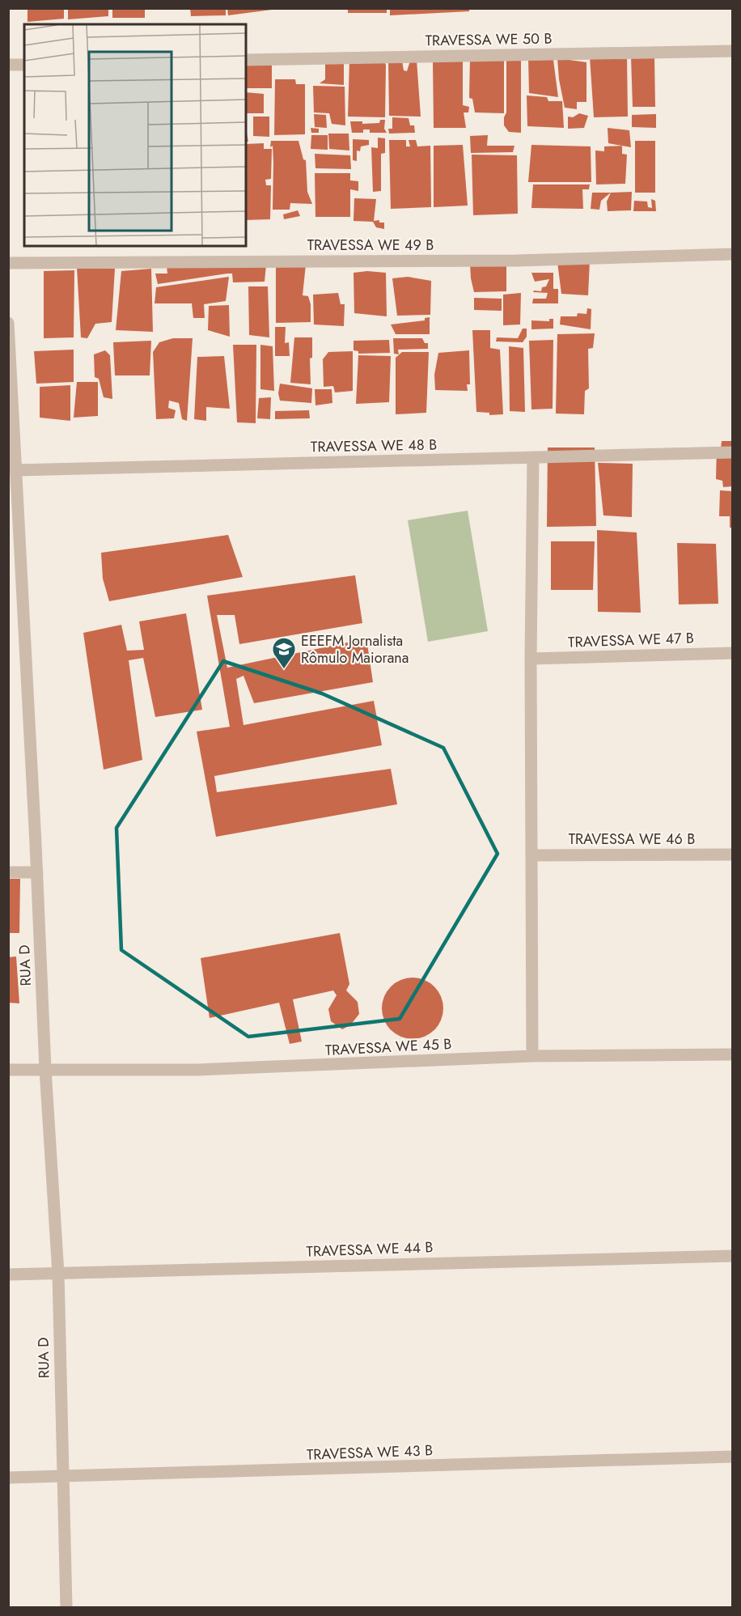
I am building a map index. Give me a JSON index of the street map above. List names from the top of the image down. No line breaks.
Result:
{"streets":{"street":["TRAVESSA WE 50 B","TRAVESSA WE 49 B","TRAVESSA WE 48 B","TRAVESSA WE 47 B","TRAVESSA WE 46 B","RUA D","TRAVESSA WE 45 B","TRAVESSA WE 44 B","TRAVESSA WE 43 B"]},"crossings":[["TRAVESSA WE 48 B","RUA D"],["RUA D","TRAVESSA WE 45 B"],["RUA D","TRAVESSA WE 44 B"],["RUA D","TRAVESSA WE 43 B"]],"places":{"school or university":["EEEFM Jornalista Rômulo Maiorana"]}}
